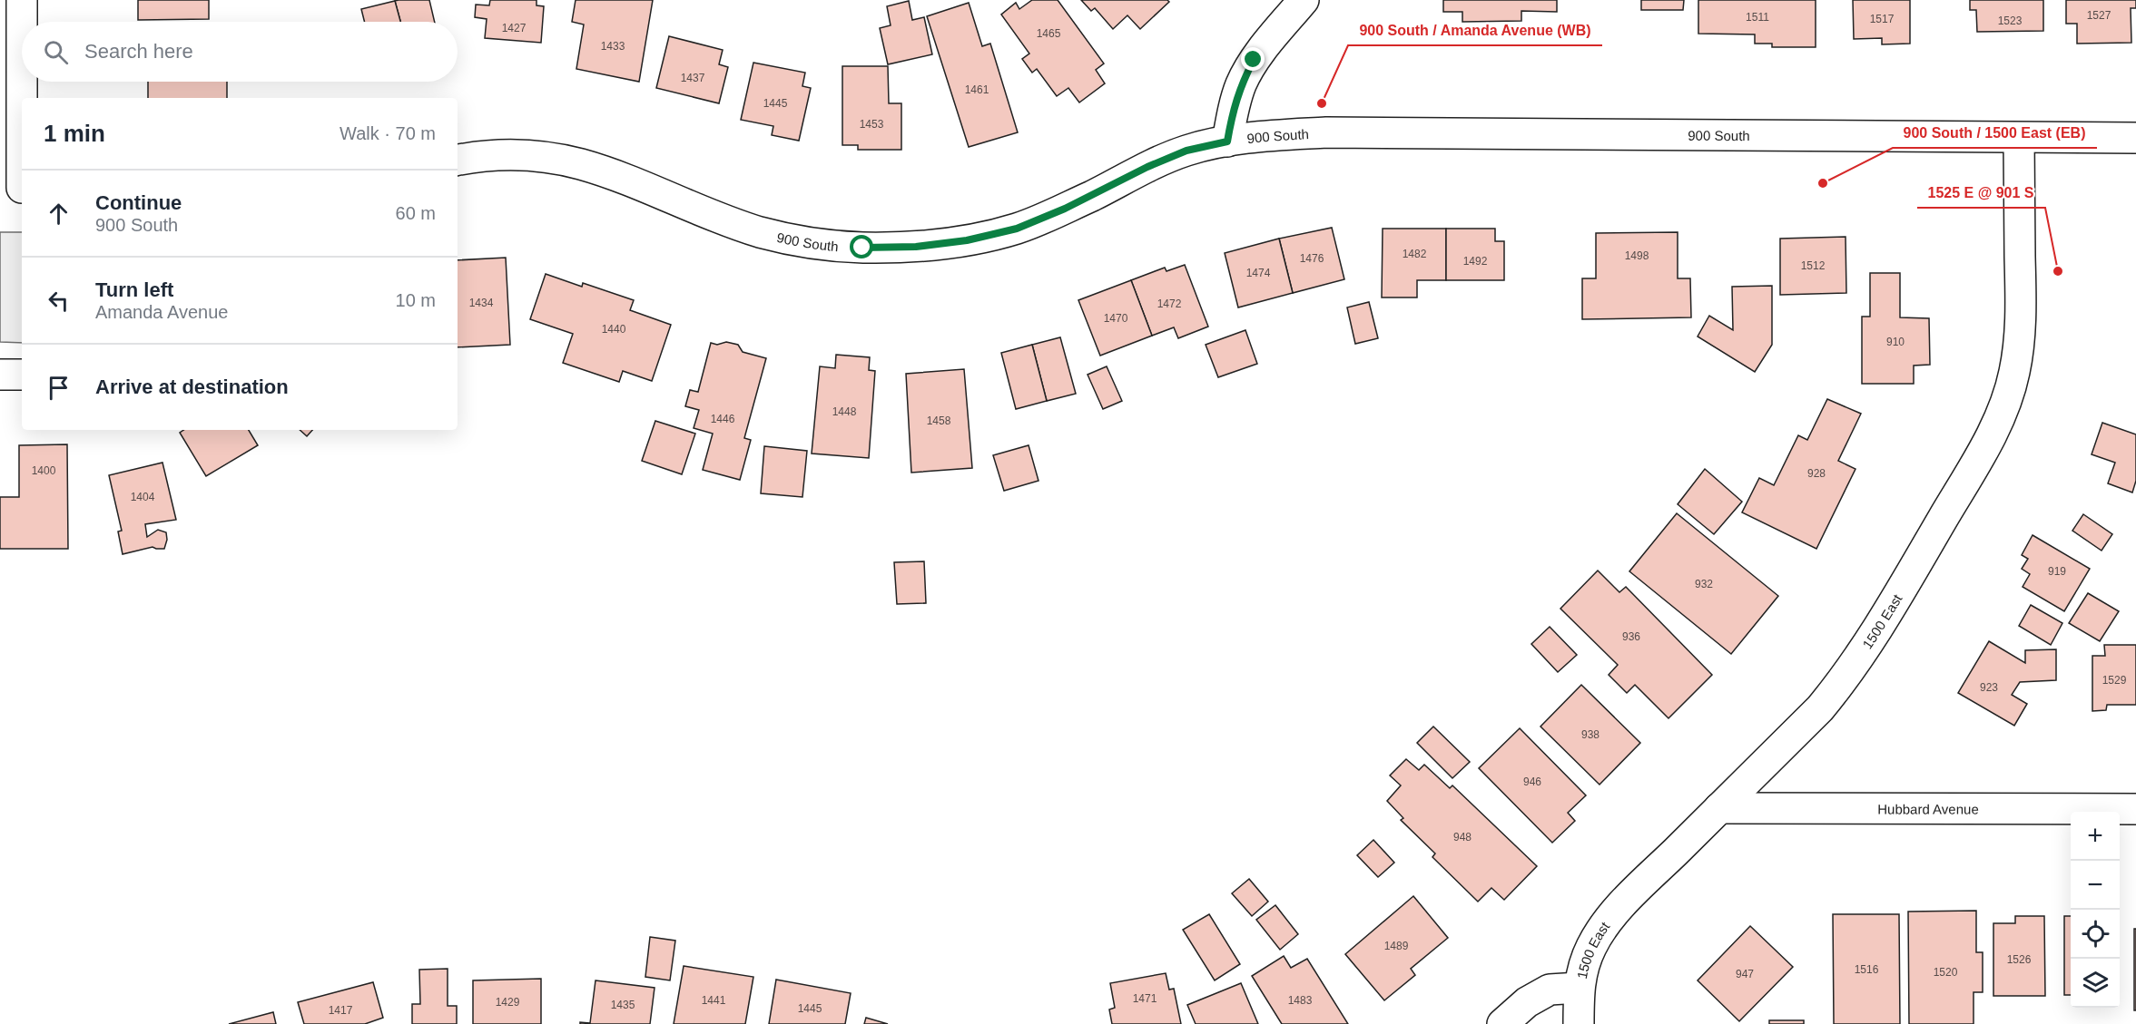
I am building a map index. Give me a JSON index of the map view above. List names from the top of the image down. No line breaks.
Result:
{"streets":{"street":["900 South","1500 East","Hubbard Avenue"]},"crossings":[["900 South","1500 East"],["1500 East","Hubbard Avenue"]],"places":["900 South / Amanda Avenue (WB)","900 South / 1500 East (EB)","1525 E @ 901 S"],"house_numbers":["1527","1511","1517","1523","1427","1465","1433","1437","1461","1445","1453","1482","1498","1476","1492","1512","1474","1434","1472","1470","1440","910","1448","1446","1458","1400","928","1404","919","932","936","1529","923","938","946","948","1489","1526","1516","1520","947","1471","1441","1483","1429","1435","1445","1417"],"page":{"search":"Search here","heading":["1 min","Walk · 70 m"],"list":[["Continue","900 South","60 m"],["Turn left","Amanda Avenue","10 m"],"Arrive at destination"],"map_buttons":["+","−"]}}
